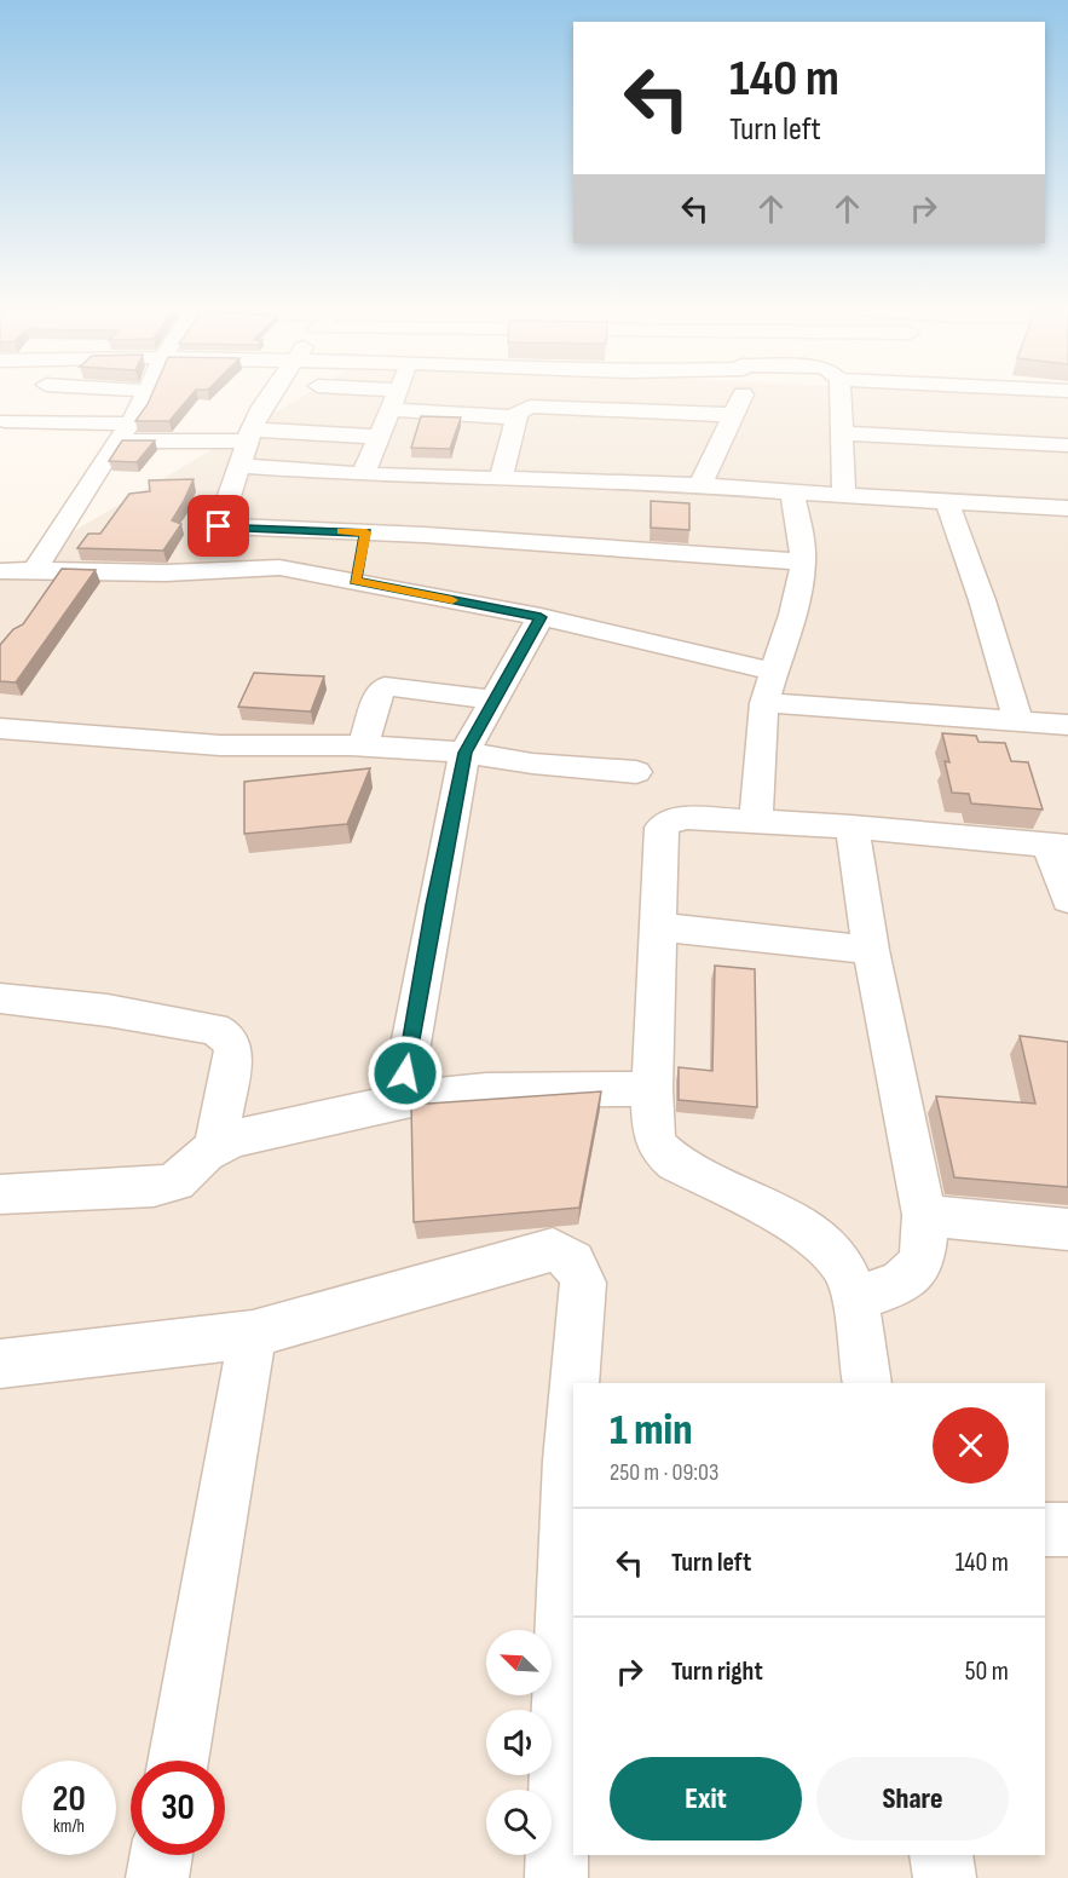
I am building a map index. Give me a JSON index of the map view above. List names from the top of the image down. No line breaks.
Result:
{"north":"top left","page":{"turn":["140 m","Turn left"],"heading":["1 min","250 m · 09:03"],"list":[{"name":"Turn left","value":"140 m"},{"name":"Turn right","value":"50 m"}],"buttons":["Exit","Share"],"speed":"20 km/h","limit":"30"}}
